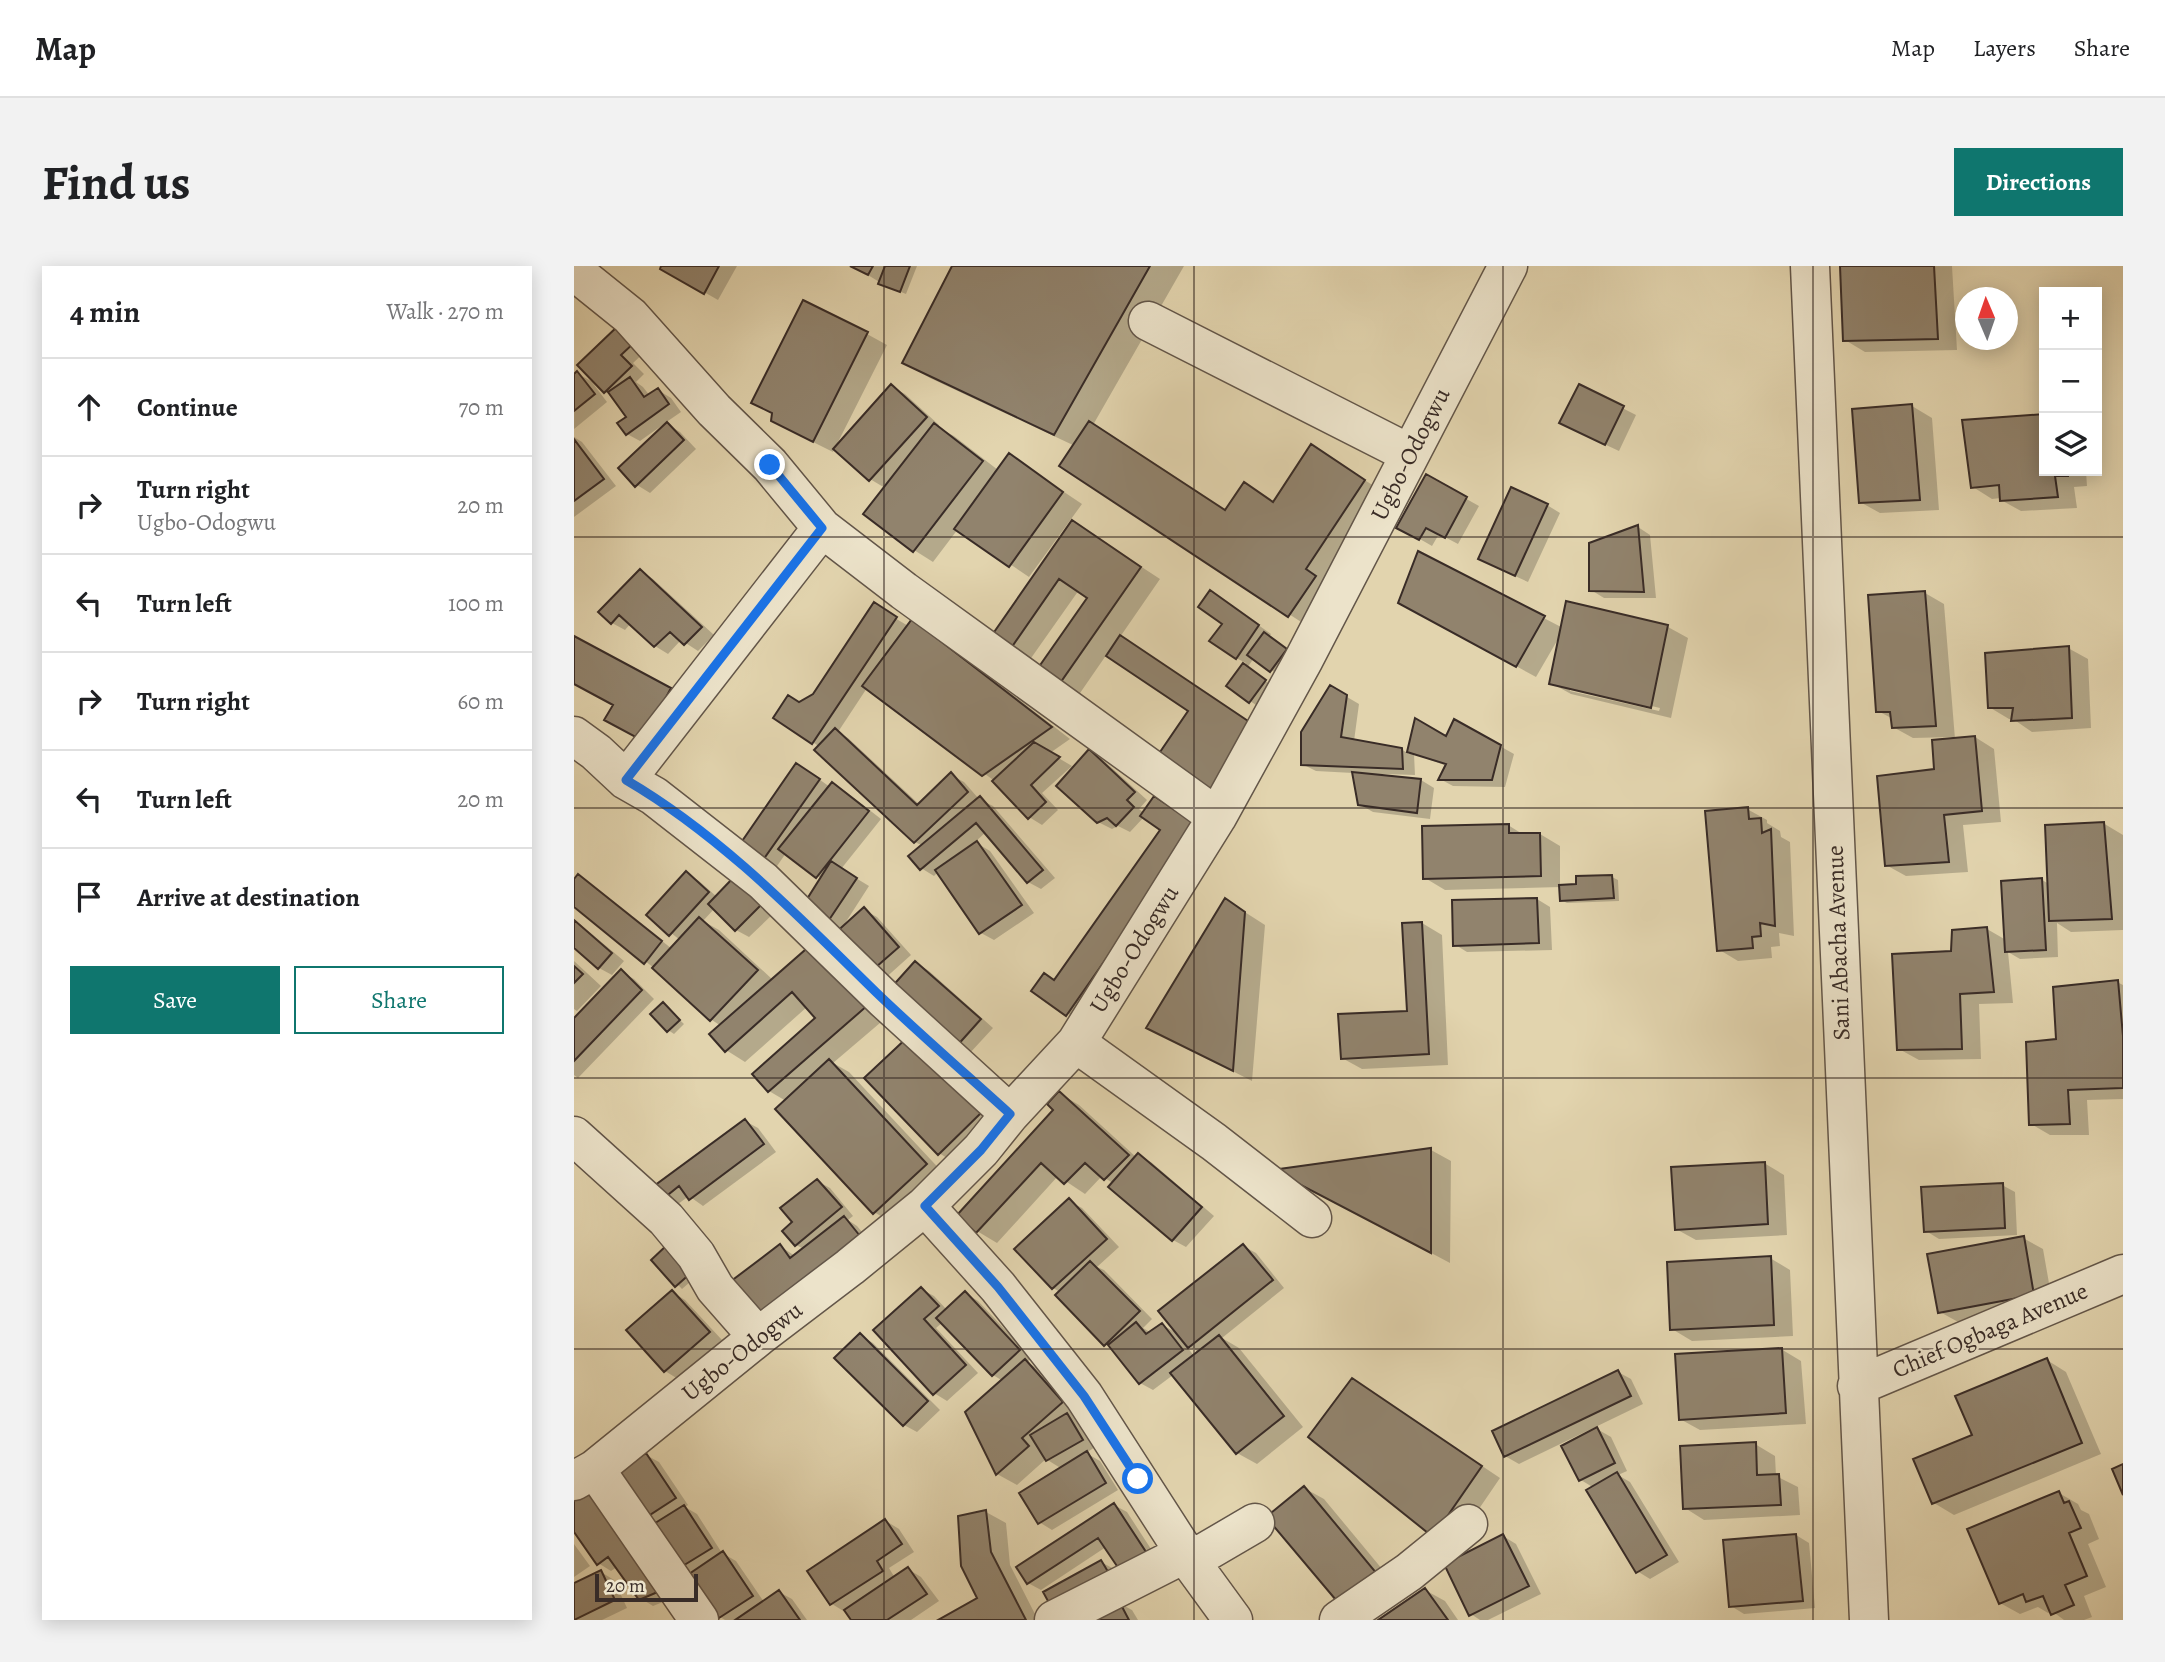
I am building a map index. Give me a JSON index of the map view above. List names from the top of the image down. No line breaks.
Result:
{"streets":{"street":["Ugbo-Odogwu","Sani Abacha Avenue","Chief Ogbaga Avenue"]},"crossings":[["Sani Abacha Avenue","Chief Ogbaga Avenue"]],"scale_bar":"20 m","north":"top","page":{"header":"Map","nav":["Map","Layers","Share"],"buttons":["Directions",["Save","Share"]],"title":"Find us","heading":["4 min","Walk · 270 m"],"map_buttons":["+","−"],"list":[["Continue","70 m"],["Turn right","Ugbo-Odogwu","20 m"],["Turn left","100 m"],["Turn right","60 m"],["Turn left","20 m"],"Arrive at destination"],"scale":"20 m"}}
